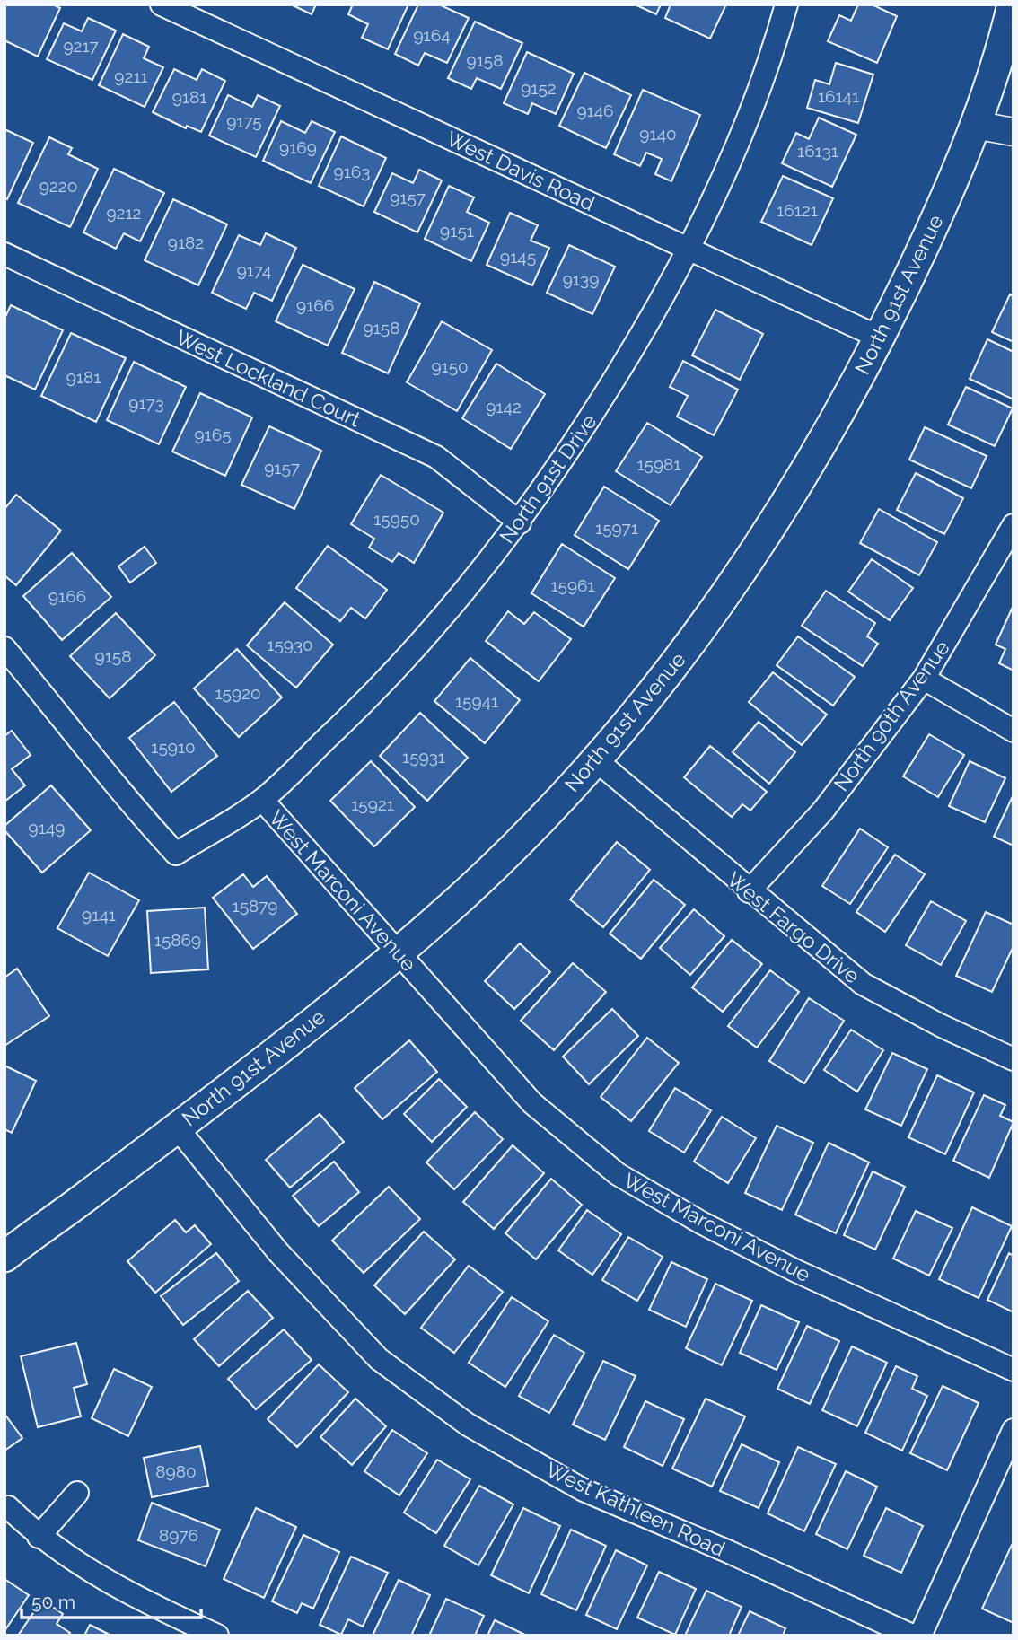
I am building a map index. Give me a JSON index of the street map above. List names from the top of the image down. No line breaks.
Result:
{"streets":{"main road":["North 91st Avenue"],"street":["West Davis Road","West Lockland Court","North 91st Drive","North 90th Avenue","West Marconi Avenue","West Fargo Drive","West Kathleen Road"]},"crossings":[["West Davis Road","North 91st Avenue"],["West Davis Road","North 91st Drive"],["North 91st Avenue","West Marconi Avenue"],["North 91st Avenue","West Fargo Drive"],["North 91st Avenue","West Kathleen Road"],["West Lockland Court","North 91st Drive"],["North 91st Drive","West Marconi Avenue"],["North 90th Avenue","West Fargo Drive"]],"house_numbers":["9164","9217","9158","9211","9152","16141","9181","9146","9175","9140","9169","16131","9163","9220","9157","16121","9212","9151","9182","9145","9174","9139","9166","9158","9150","9181","9173","9142","9165","15981","9157","15950","15971","15961","9166","15930","9158","15920","15941","15910","15931","15921","9149","15879","9141","15869","8980","8976"],"scale_bar":"50 m"}
